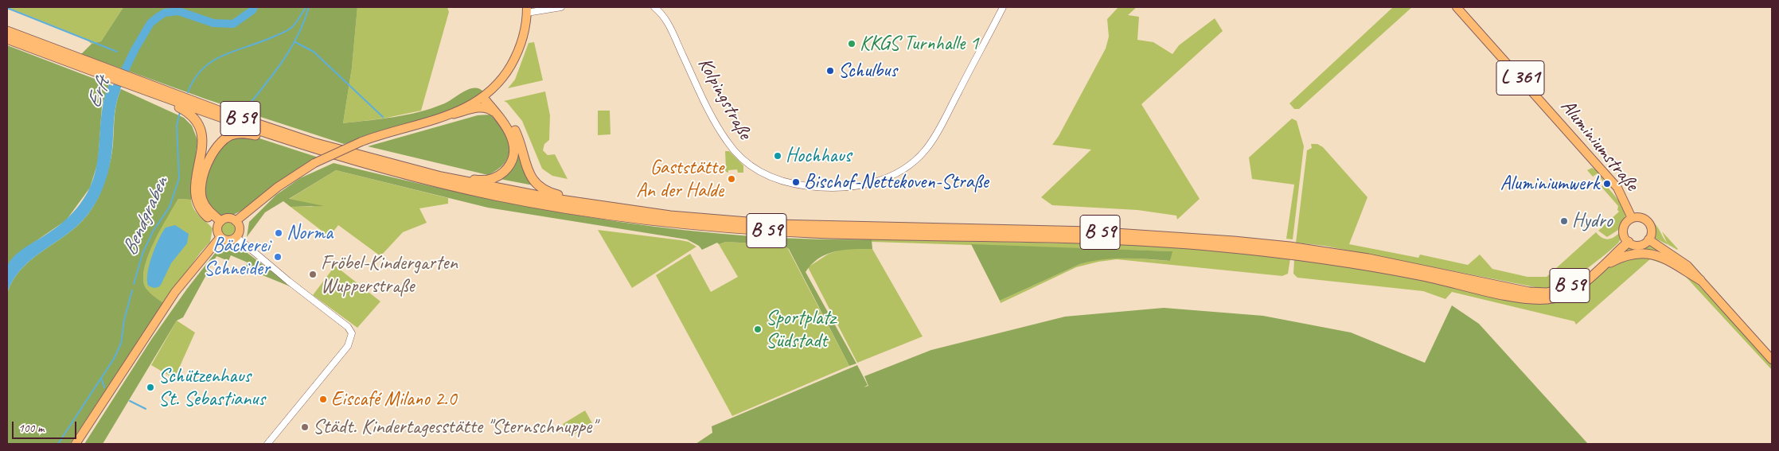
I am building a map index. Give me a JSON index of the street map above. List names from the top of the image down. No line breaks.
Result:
{"streets":{"highway":["B 59"],"main road":["L 361","Aluminiumstraße"],"street":["Kolpingstraße"]},"crossings":[["B 59","Aluminiumstraße"]],"water":["Erft","Bendgraben"],"places":["KKGS Turnhalle 1","Schulbus","Hochhaus","Gaststätte An der Halde","Bischof-Nettekoven-Straße","Aluminiumwerk","Hydro","Norma","Bäckerei Schneider","Fröbel-Kindergarten Wupperstraße","Sportplatz Südstadt","Schützenhaus St. Sebastianus","Eiscafé Milano 2.0","Städt. Kindertagesstätte \"Sternschnuppe\""],"scale_bar":"100 m"}
